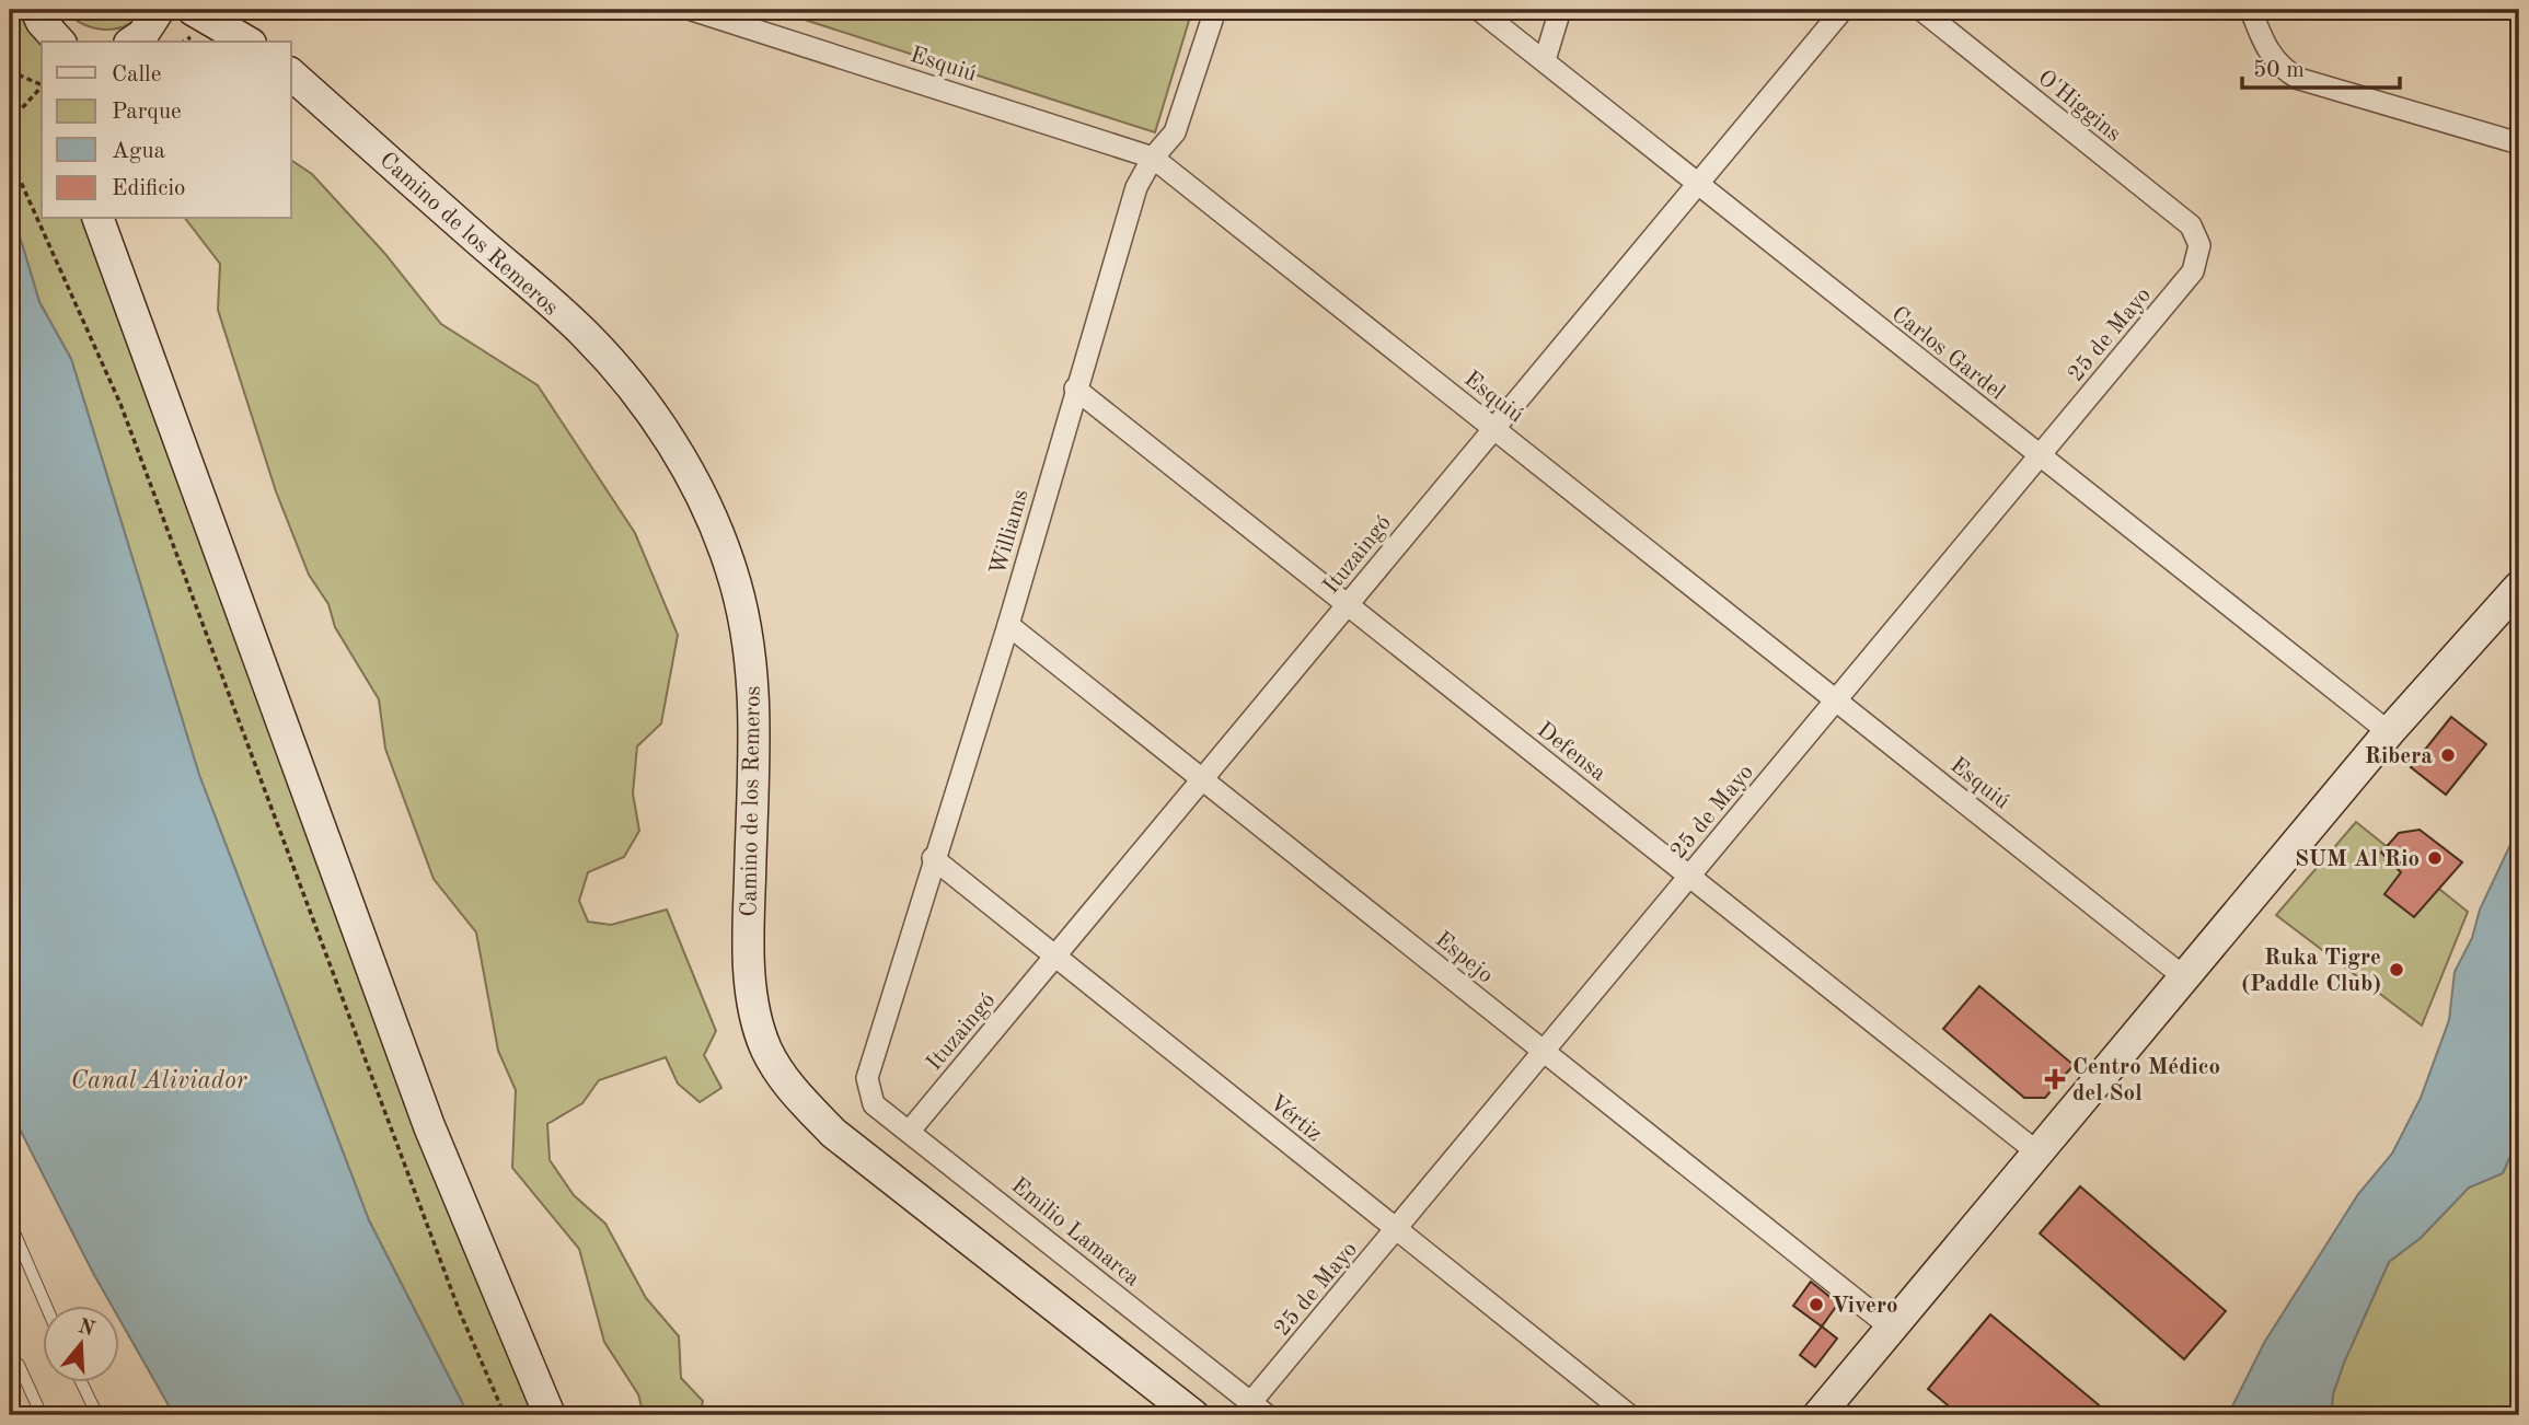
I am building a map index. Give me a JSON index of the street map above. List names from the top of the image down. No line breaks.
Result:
{"streets":{"main road":["Camino de los Remeros"],"street":["Esquiú","O'Higgins","25 de Mayo","Carlos Gardel","Williams","Ituzaingó","Defensa","Espejo","Vértiz","Emilio Lamarca"]},"crossings":[["Esquiú","25 de Mayo"],["Esquiú","Williams"],["Esquiú","Ituzaingó"],["O'Higgins","25 de Mayo"],["25 de Mayo","Carlos Gardel"],["25 de Mayo","Defensa"],["25 de Mayo","Espejo"],["25 de Mayo","Vértiz"],["25 de Mayo","Emilio Lamarca"],["Carlos Gardel","Ituzaingó"],["Williams","Defensa"],["Williams","Espejo"],["Williams","Vértiz"],["Williams","Emilio Lamarca"],["Ituzaingó","Defensa"],["Ituzaingó","Espejo"],["Ituzaingó","Vértiz"],["Ituzaingó","Emilio Lamarca"]],"water":["Canal Aliviador"],"places":{"other":["Ribera","SUM Al Rio","Ruka Tigre (Paddle Club)","Vivero"],"health":["Centro Médico del Sol"]},"legend":["Calle","Parque","Agua","Edificio"],"scale_bar":"50 m","north":"top"}
